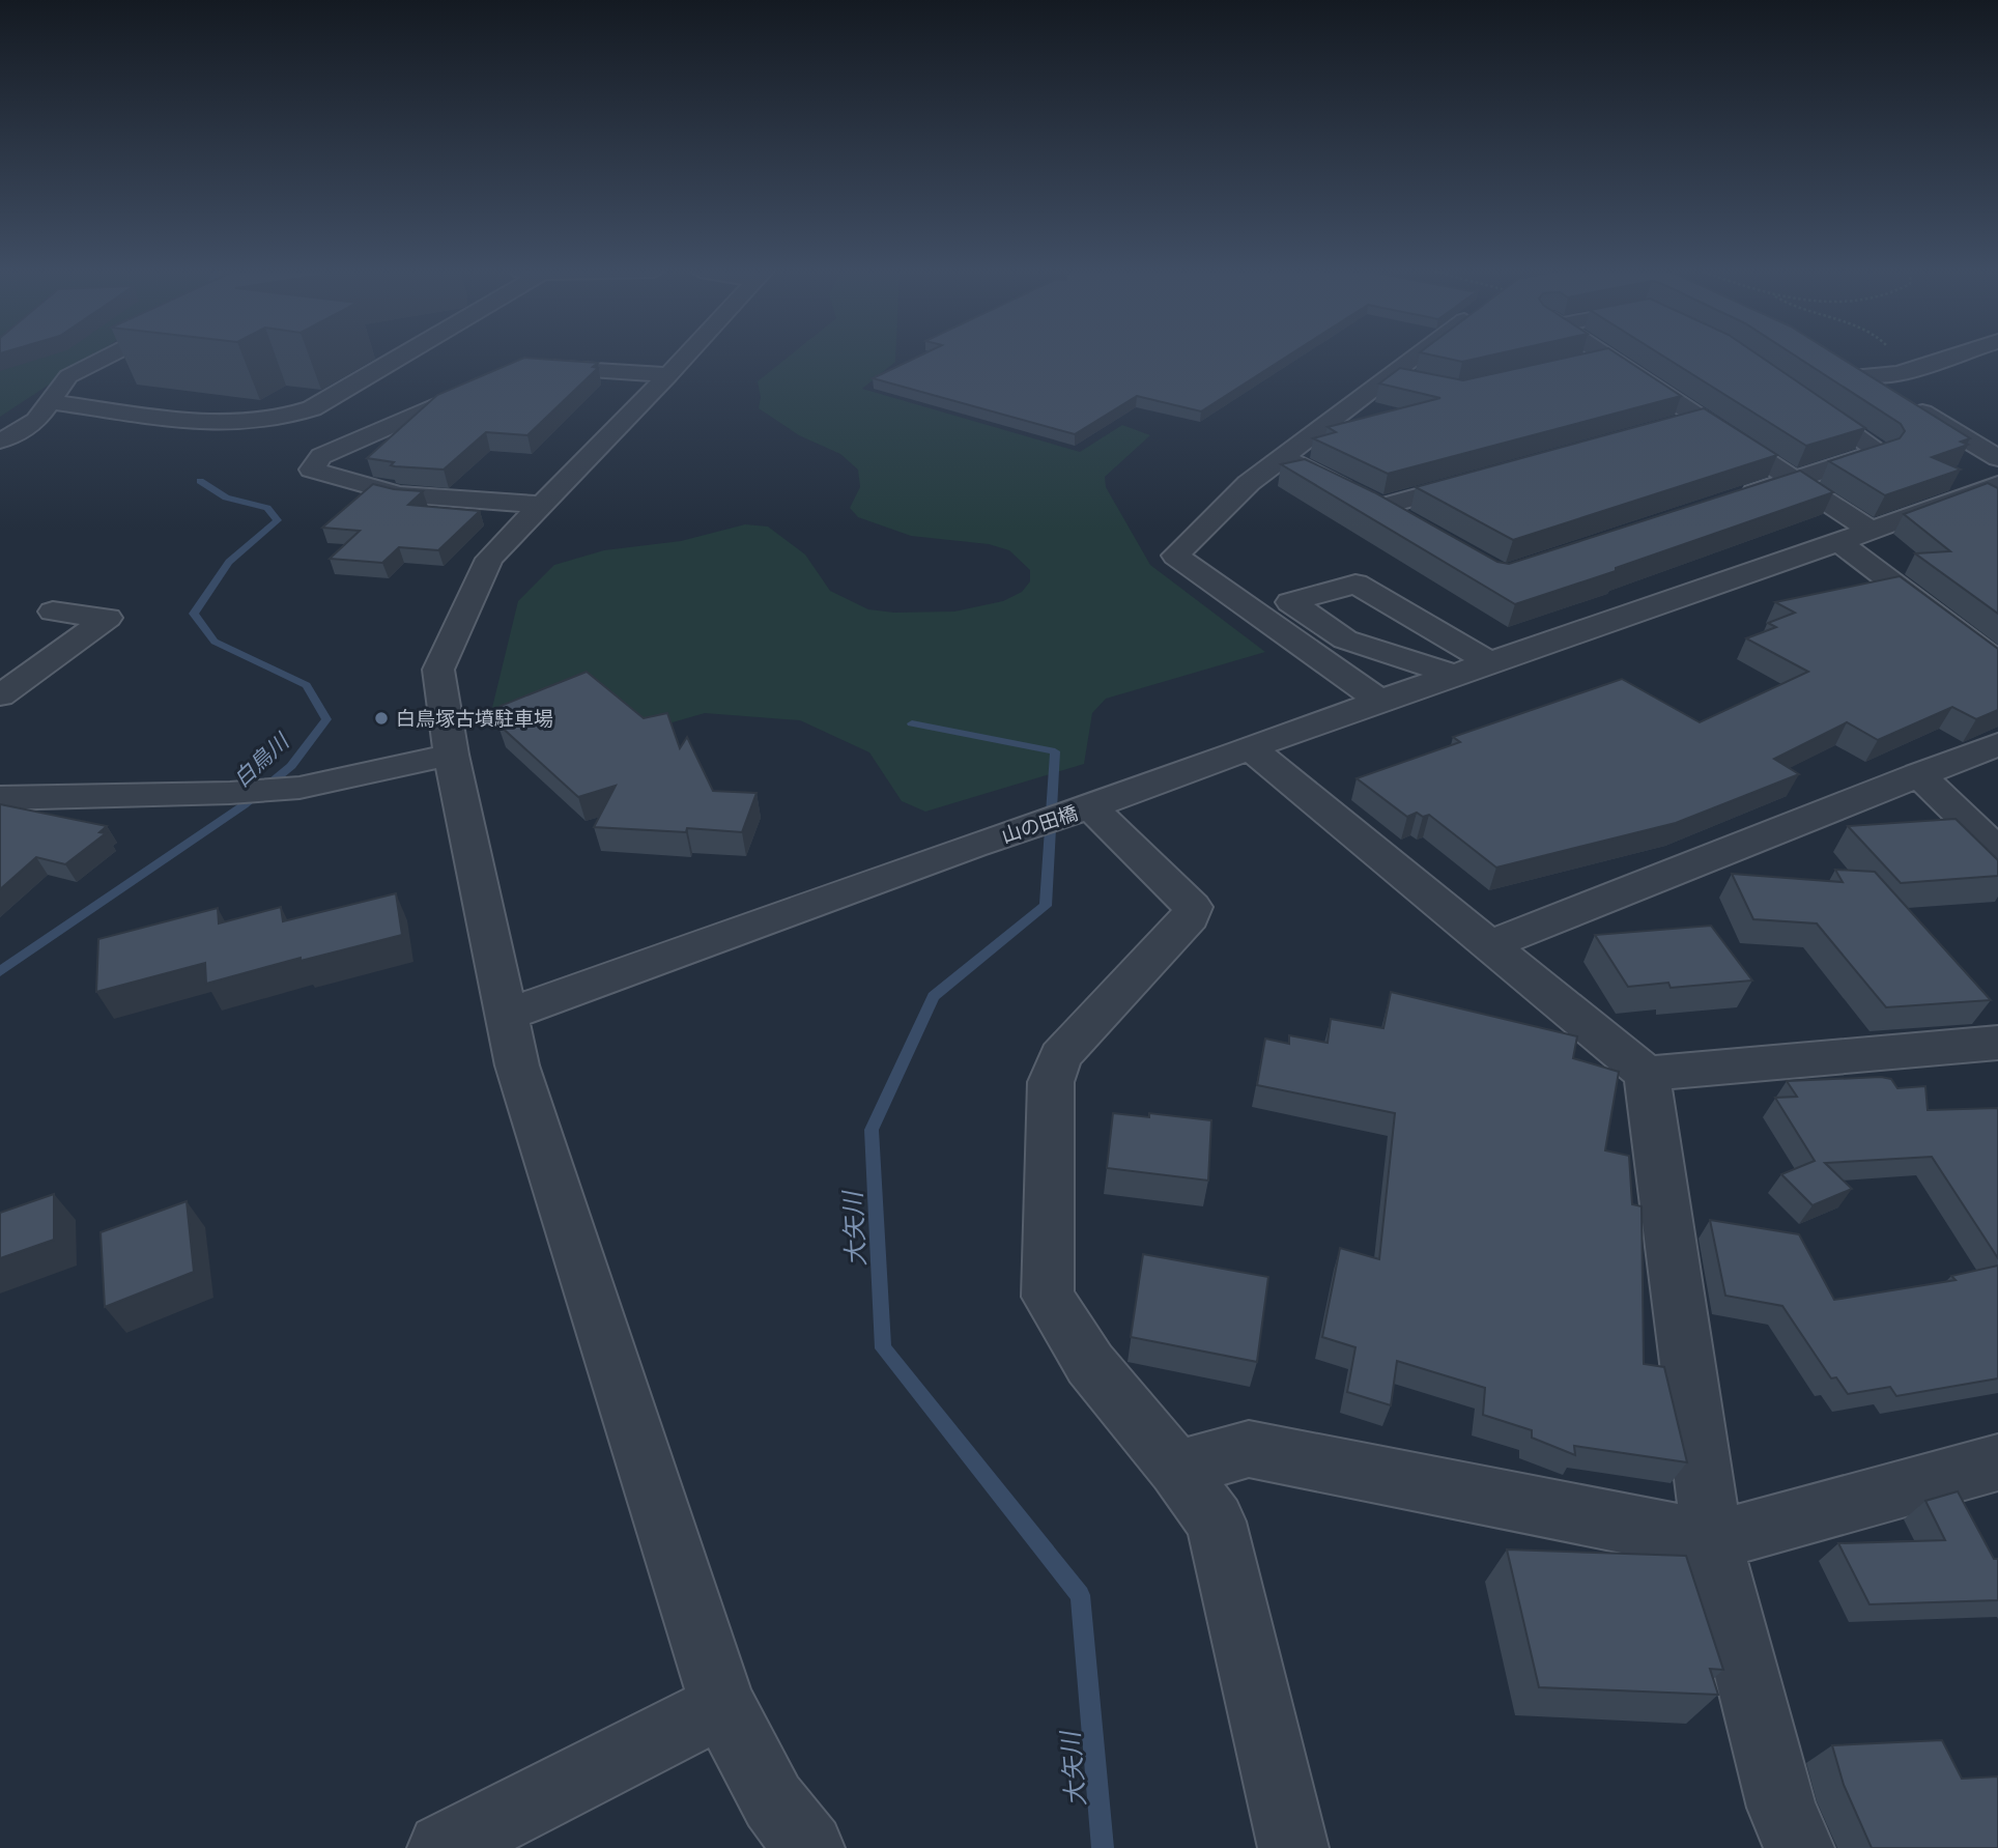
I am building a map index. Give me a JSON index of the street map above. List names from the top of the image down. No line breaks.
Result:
{"streets":{"street":["山の田橋"]},"water":["白鳥川","大矢川"],"places":["白鳥塚古墳駐車場"]}
